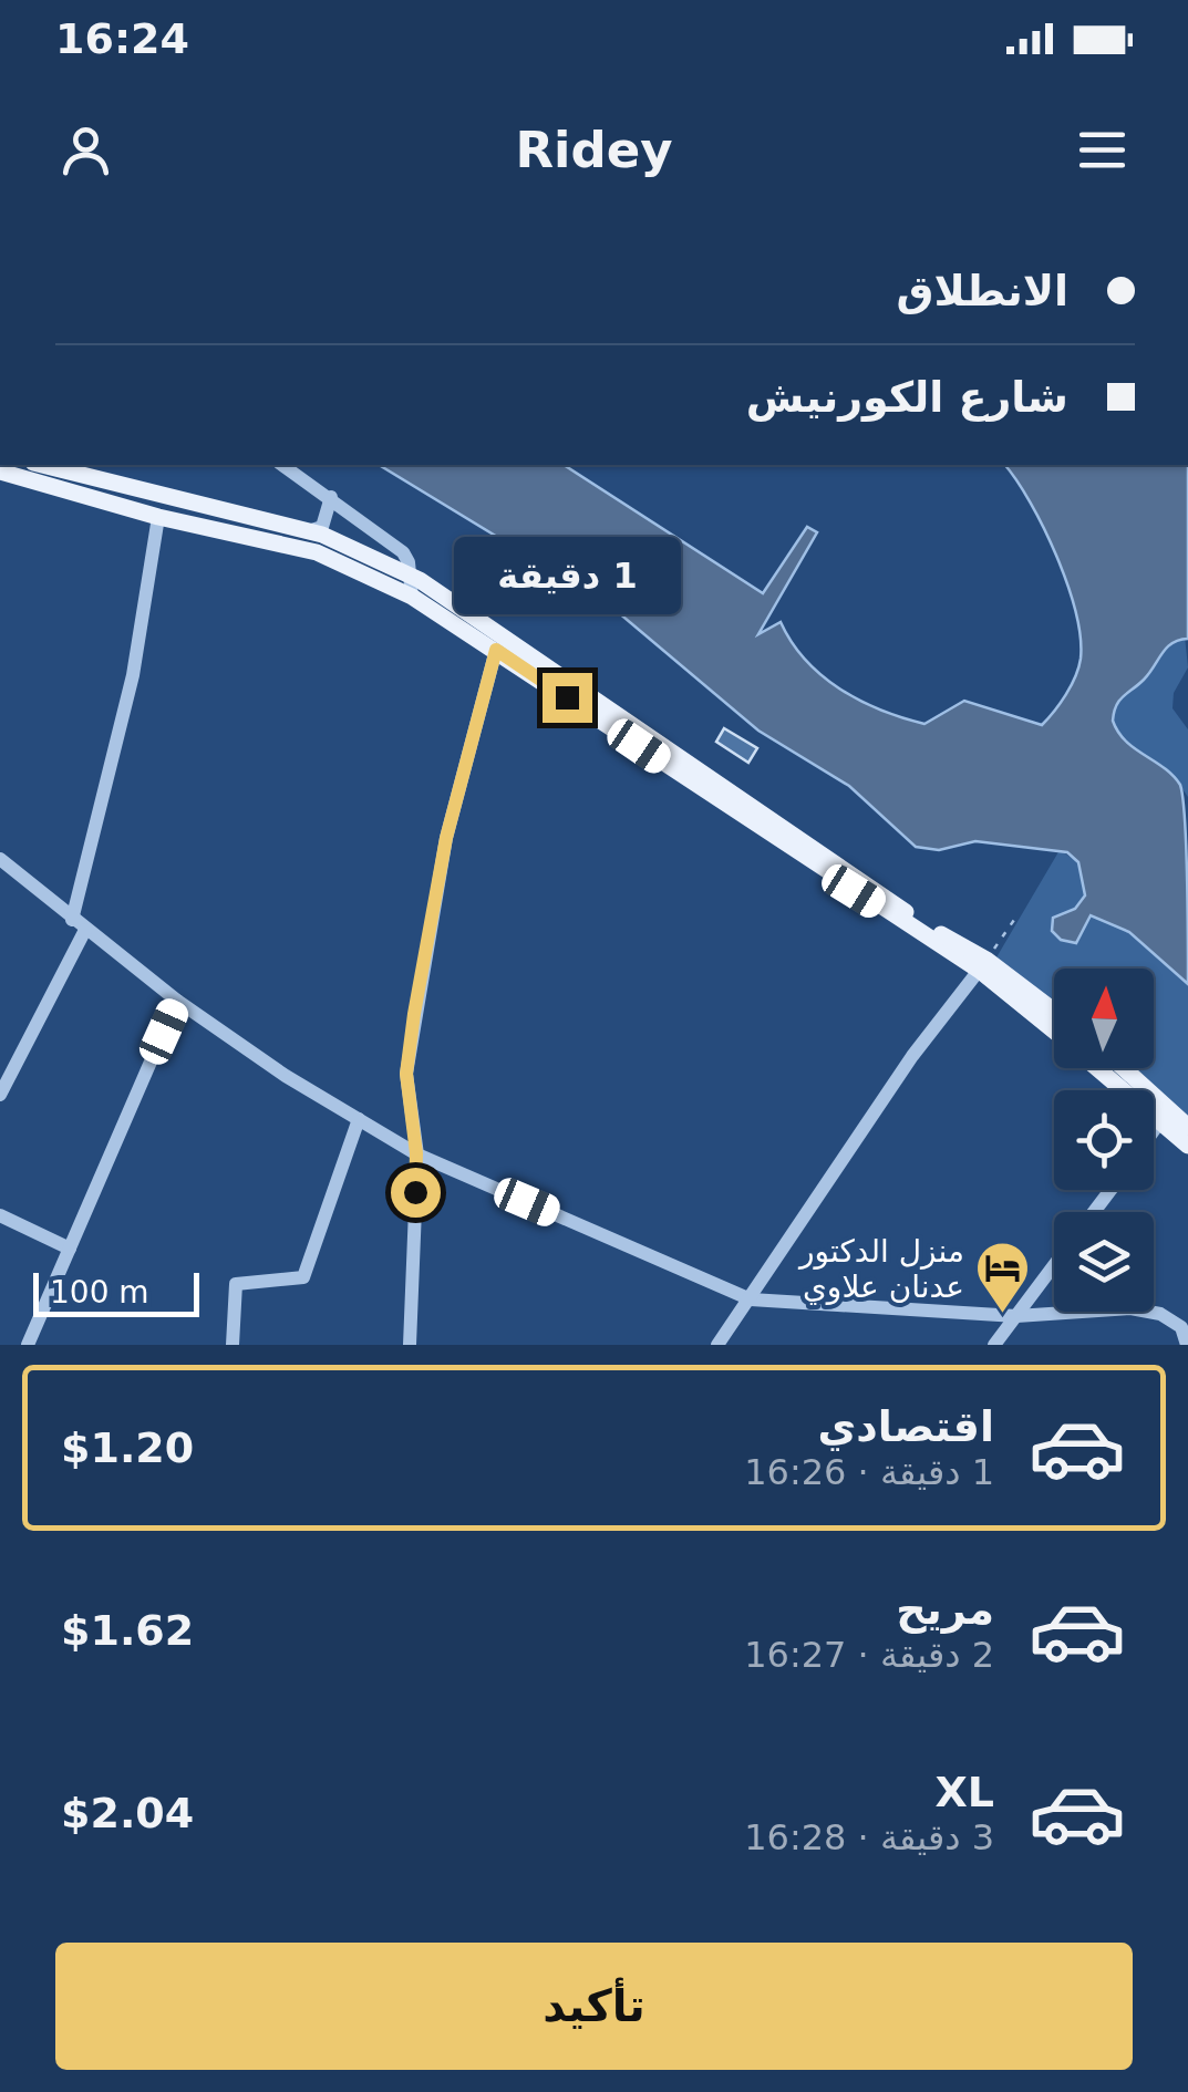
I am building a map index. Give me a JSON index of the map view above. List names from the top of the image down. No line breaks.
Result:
{"places":{"hotel":["منزل الدكتور عدنان علاوي"]},"scale_bar":"100 m","north":"top","page":{"status":"16:24","header":"Ridey","banner":["الانطلاق","شارع الكورنيش"],"bubble":"1 دقيقة","scale":"100 m","list":[{"name":"اقتصادي","note":"1 دقيقة · 16:26","value":"$1.20"},{"name":"مريح","note":"2 دقيقة · 16:27","value":"$1.62"},{"name":"XL","note":"3 دقيقة · 16:28","value":"$2.04"}],"buttons":"تأكيد"}}
